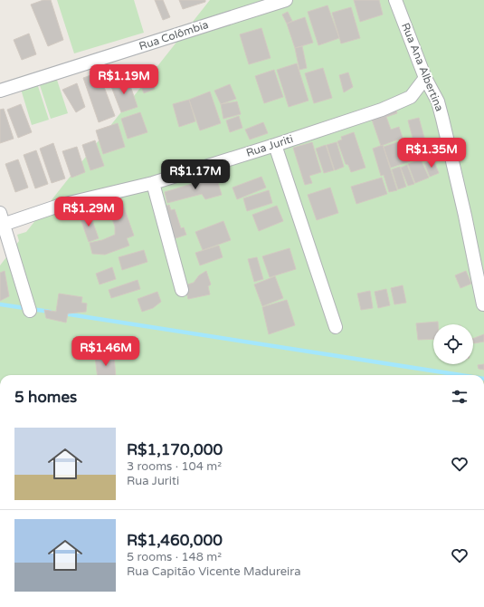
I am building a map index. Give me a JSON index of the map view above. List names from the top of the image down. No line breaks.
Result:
{"streets":{"street":["Rua Colômbia","Rua Ana Albertina","Rua Juriti"]},"crossings":[["Rua Ana Albertina","Rua Juriti"]],"page":{"price":["R$1.19M","R$1.35M","R$1.17M","R$1.29M","R$1.46M"],"heading":"5 homes","list":[{"name":"R$1,170,000","note":"3 rooms · 104 m² · Rua Juriti"},{"name":"R$1,460,000","note":"5 rooms · 148 m² · Rua Capitão Vicente Madureira"}]}}
